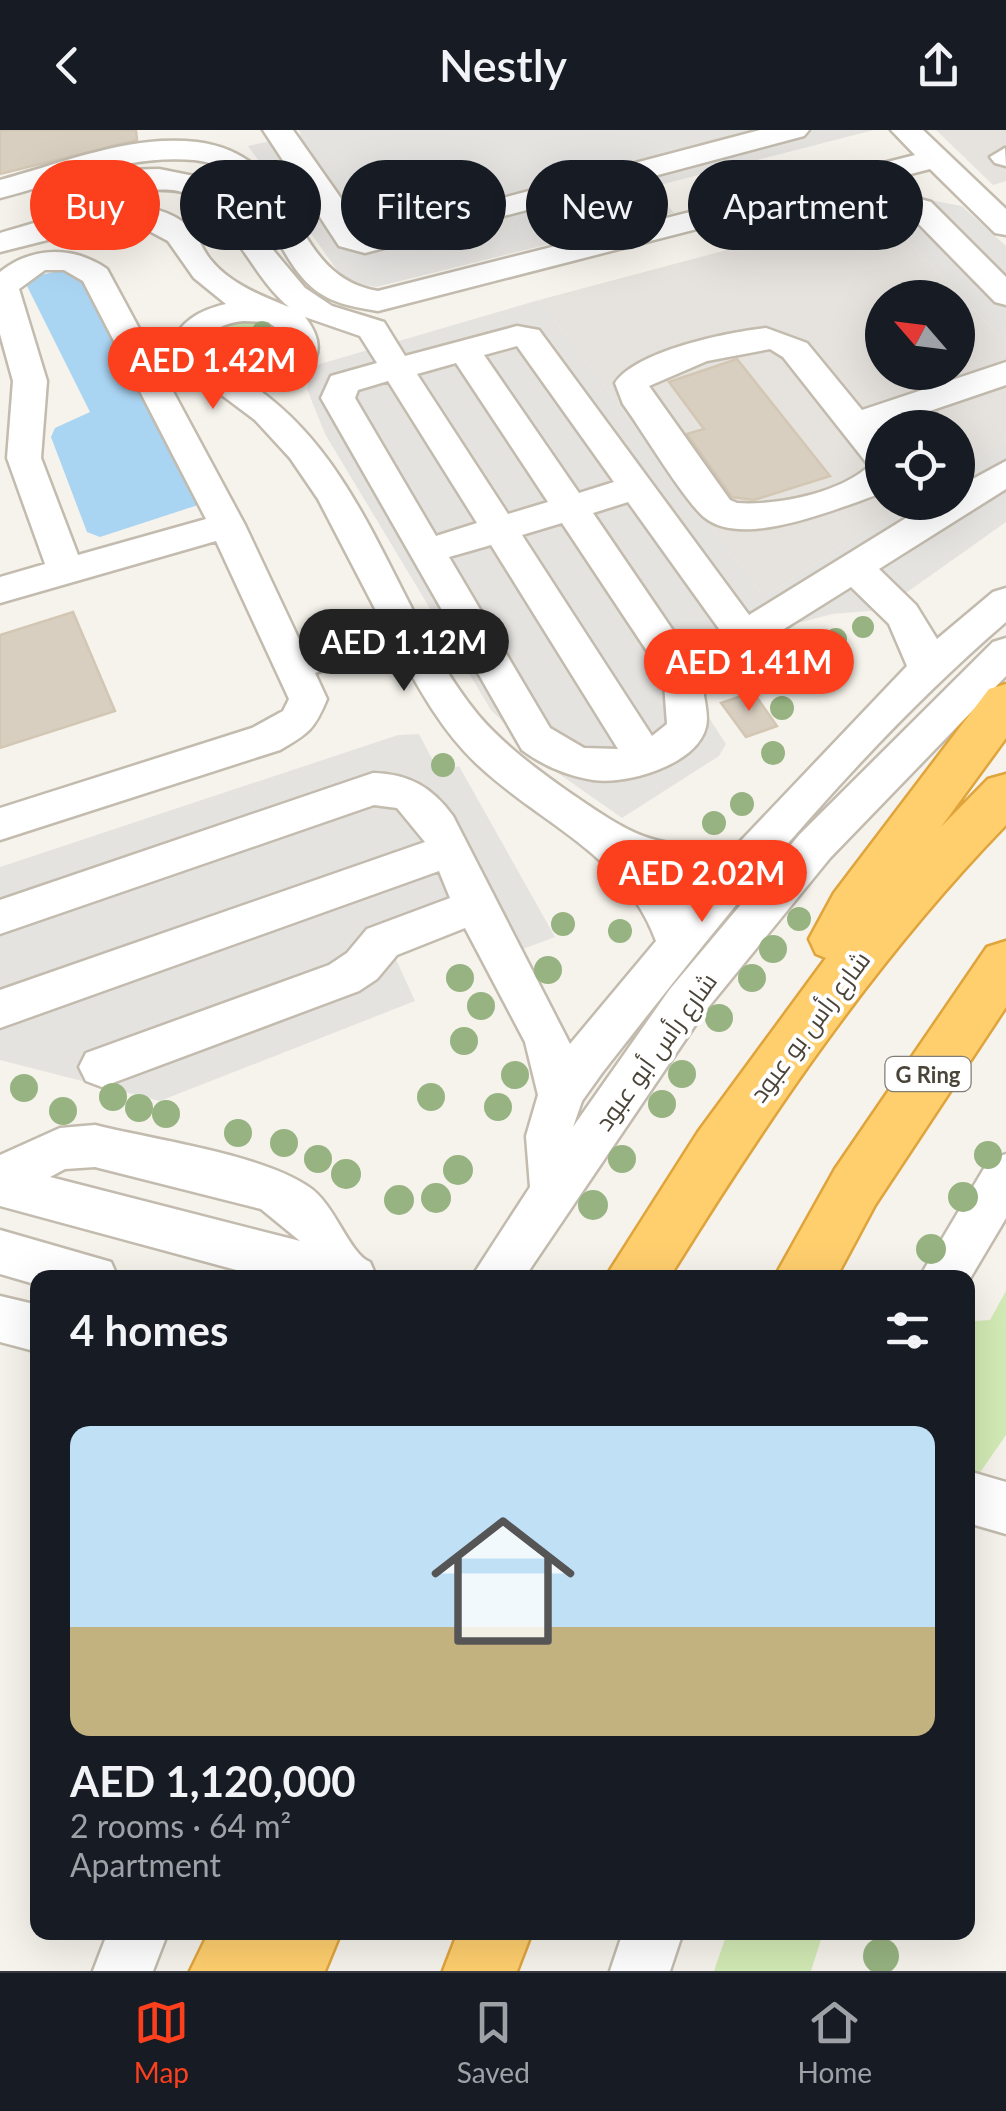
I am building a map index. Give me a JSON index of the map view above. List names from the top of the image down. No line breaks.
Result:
{"streets":{"highway":["شارع رأس بو عبود","G Ring"],"street":["شارع رأس أبو عبود"]},"north":"top left","page":{"header":"Nestly","chip":["Buy","Rent","Filters","New","Apartment"],"price":["AED 1.42M","AED 1.12M","AED 1.41M","AED 2.02M"],"heading":"4 homes","list":[{"name":"AED 1,120,000","note":"2 rooms · 64 m² · Apartment"}],"tabs":["Map","Saved","Home"]}}
